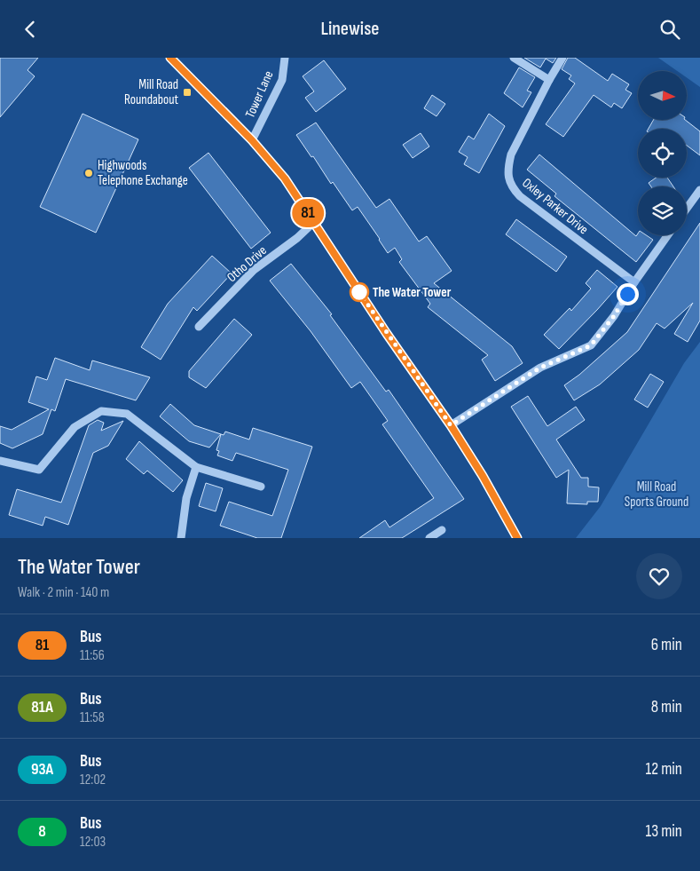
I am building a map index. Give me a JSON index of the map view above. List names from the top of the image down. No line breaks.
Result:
{"streets":{"street":["Tower Lane","Oxley Parker Drive","Otho Drive"]},"parks":["Mill Road Sports Ground"],"places":{"transit":["Mill Road Roundabout"],"other":["Highwoods Telephone Exchange","The Water Tower"]},"lines":["bus line 81"],"north":"right","page":{"header":"Linewise","on_map":"81","heading":["The Water Tower","Walk · 2 min · 140 m"],"list":[{"mark":"81","name":"Bus","note":"11:56","value":"6 min"},{"mark":"81A","name":"Bus","note":"11:58","value":"8 min"},{"mark":"93A","name":"Bus","note":"12:02","value":"12 min"},{"mark":"8","name":"Bus","note":"12:03","value":"13 min"}]}}
